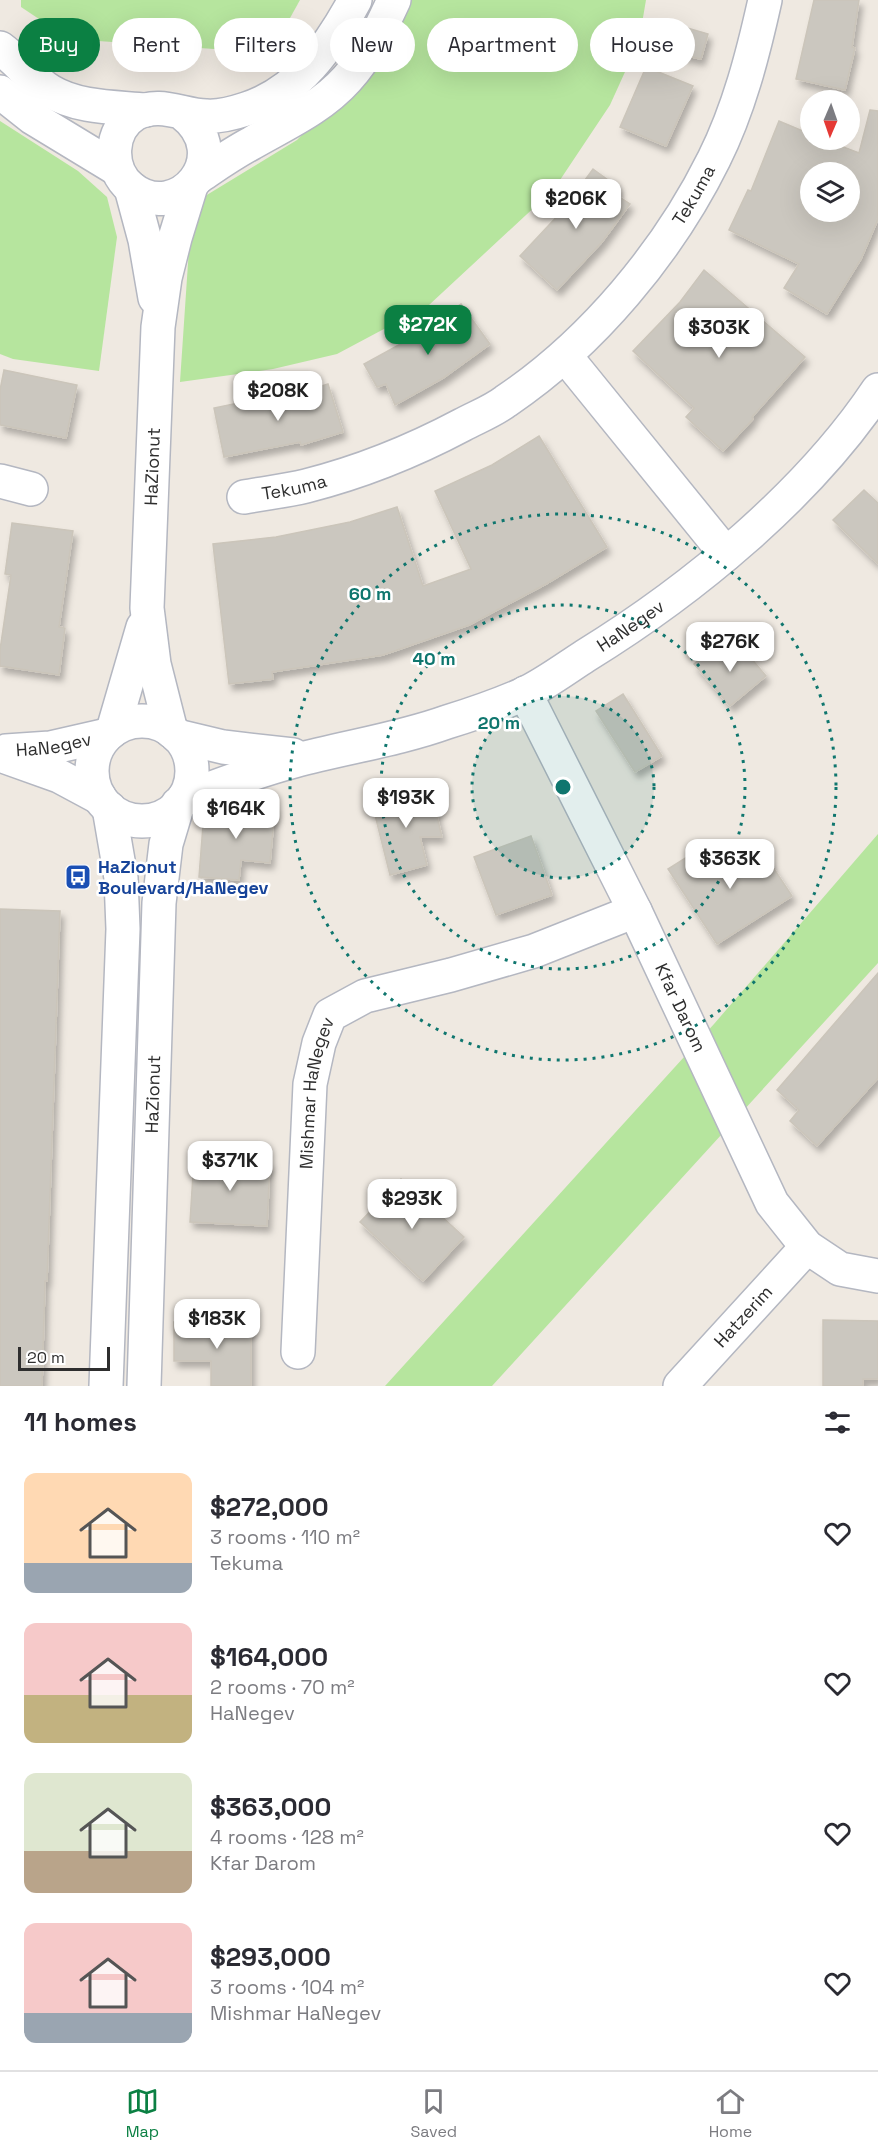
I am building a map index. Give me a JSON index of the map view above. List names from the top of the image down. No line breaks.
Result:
{"streets":{"street":["Tekuma","HaZionut","HaNegev","Kfar Darom","Mishmar HaNegev","Hatzerim"]},"crossings":[["HaZionut","HaNegev"],["HaNegev","Kfar Darom"],["Kfar Darom","Mishmar HaNegev"],["Kfar Darom","Hatzerim"]],"places":{"bus stop":["HaZionut Boulevard/HaNegev"]},"scale_bar":"20 m","north":"bottom","page":{"chip":["Buy","Rent","Filters","New","Apartment","House"],"price":["$206K","$272K","$303K","$208K","$276K","$193K","$164K","$363K","$371K","$293K","$183K"],"scale":"20 m","heading":"11 homes","list":[{"name":"$272,000","note":"3 rooms · 110 m² · Tekuma"},{"name":"$164,000","note":"2 rooms · 70 m² · HaNegev"},{"name":"$363,000","note":"4 rooms · 128 m² · Kfar Darom"},{"name":"$293,000","note":"3 rooms · 104 m² · Mishmar HaNegev"}],"tabs":["Map","Saved","Home"]},"rings":["60 m","40 m","20 m"]}
